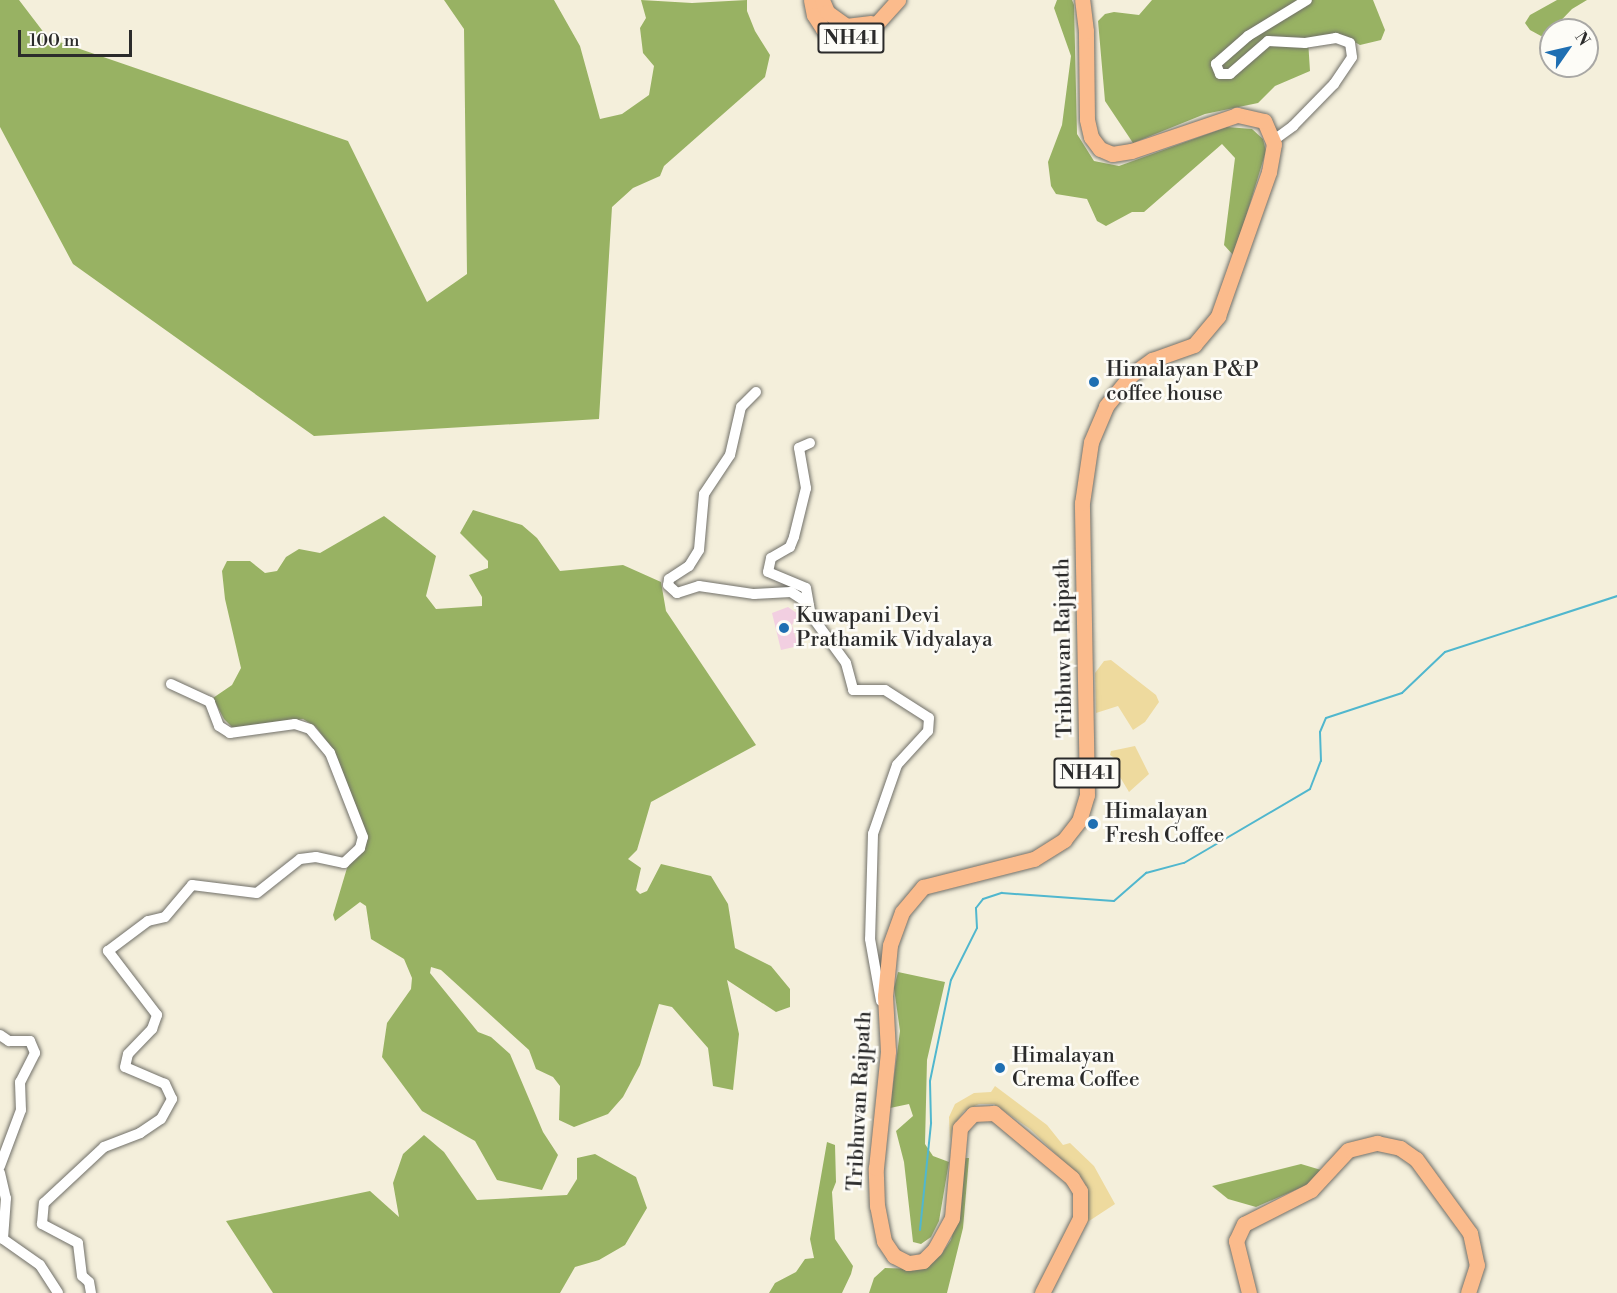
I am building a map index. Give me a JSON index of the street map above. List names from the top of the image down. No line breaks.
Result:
{"streets":{"highway":["NH41","Tribhuvan Rajpath"]},"places":["Himalayan P&P coffee house","Kuwapani Devi Prathamik Vidyalaya","Himalayan Fresh Coffee","Himalayan Crema Coffee"],"scale_bar":"100 m","north":"top right"}
